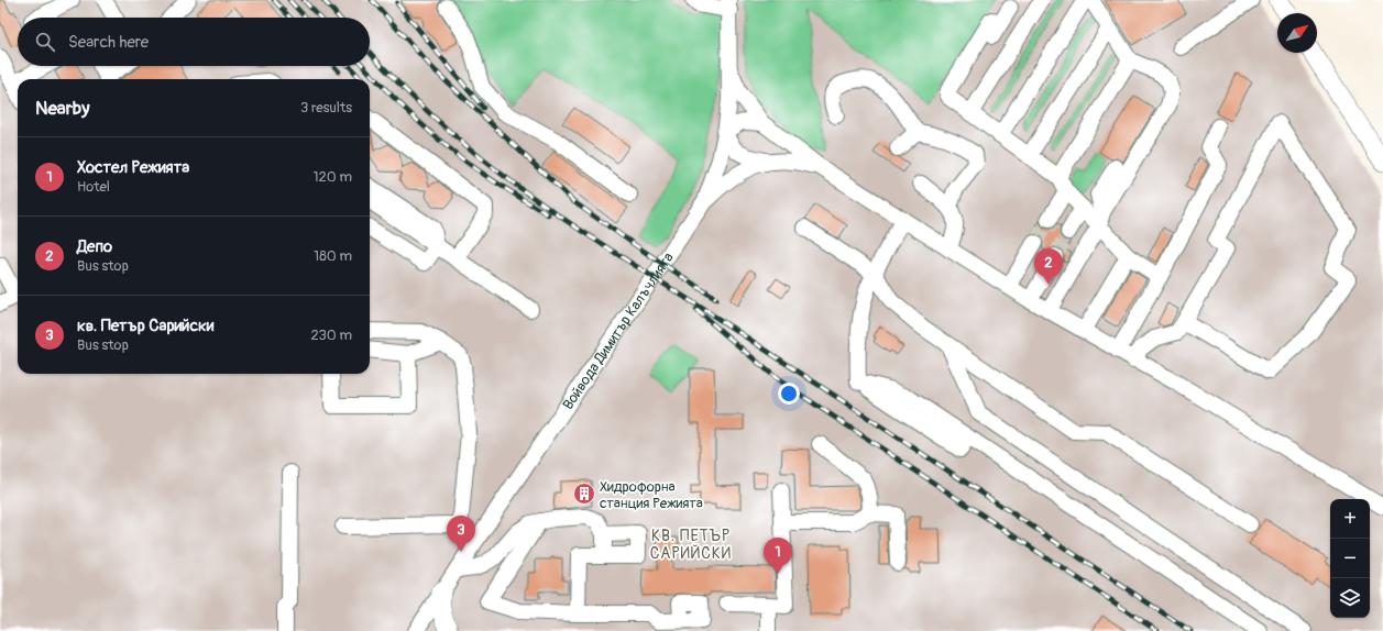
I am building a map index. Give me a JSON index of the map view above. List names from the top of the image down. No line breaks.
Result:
{"streets":{"street":["Войвода Димитър Калъчлията"]},"districts":["КВ. ПЕТЪР САРИЙСКИ"],"places":{"building":["Хидрофорна станция Режията"]},"north":"top right","page":{"search":"Search here","heading":["Nearby","3 results"],"list":[{"mark":"1","name":"Хостел Режията","note":"Hotel","value":"120 m"},{"mark":"2","name":"Депо","note":"Bus stop","value":"180 m"},{"mark":"3","name":"кв. Петър Сарийски","note":"Bus stop","value":"230 m"}],"pins":["2","3","1"],"map_buttons":["+","−"]}}
